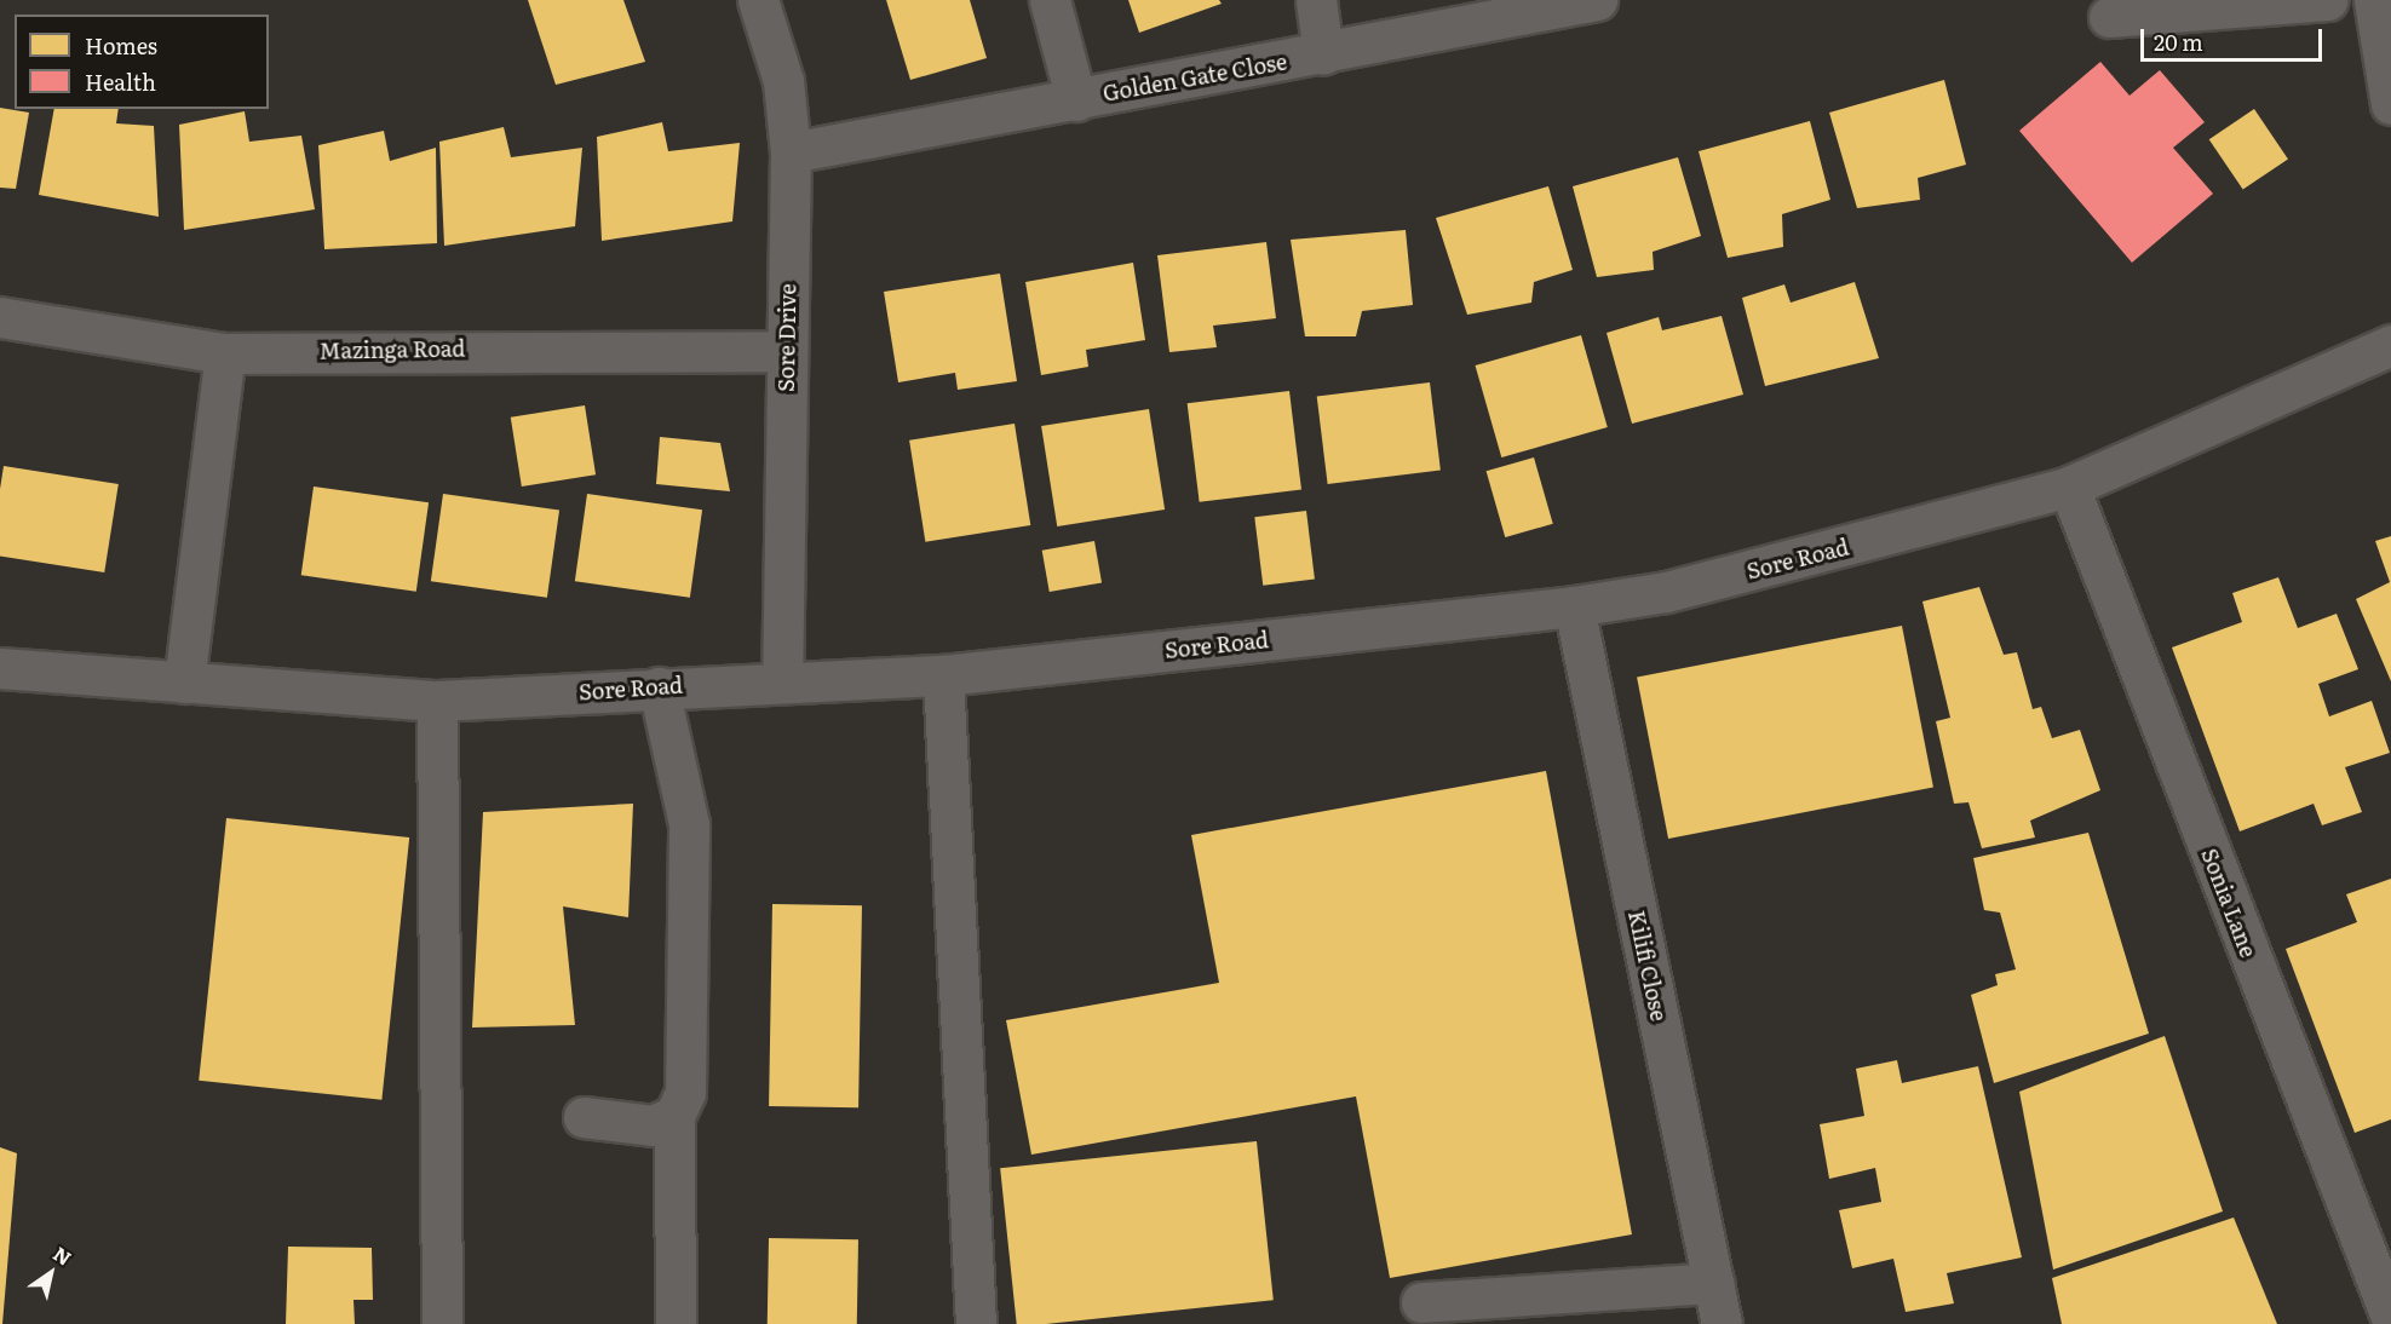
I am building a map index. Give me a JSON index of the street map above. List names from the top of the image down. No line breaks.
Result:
{"streets":{"street":["Golden Gate Close","Sore Drive","Mazinga Road","Sore Road","Sonia Lane","Kilifi Close"]},"crossings":[["Golden Gate Close","Sore Drive"],["Sore Drive","Mazinga Road"],["Sore Drive","Sore Road"],["Sore Road","Sonia Lane"],["Sore Road","Kilifi Close"]],"legend":["Homes","Health"],"scale_bar":"20 m","north":"top right"}
